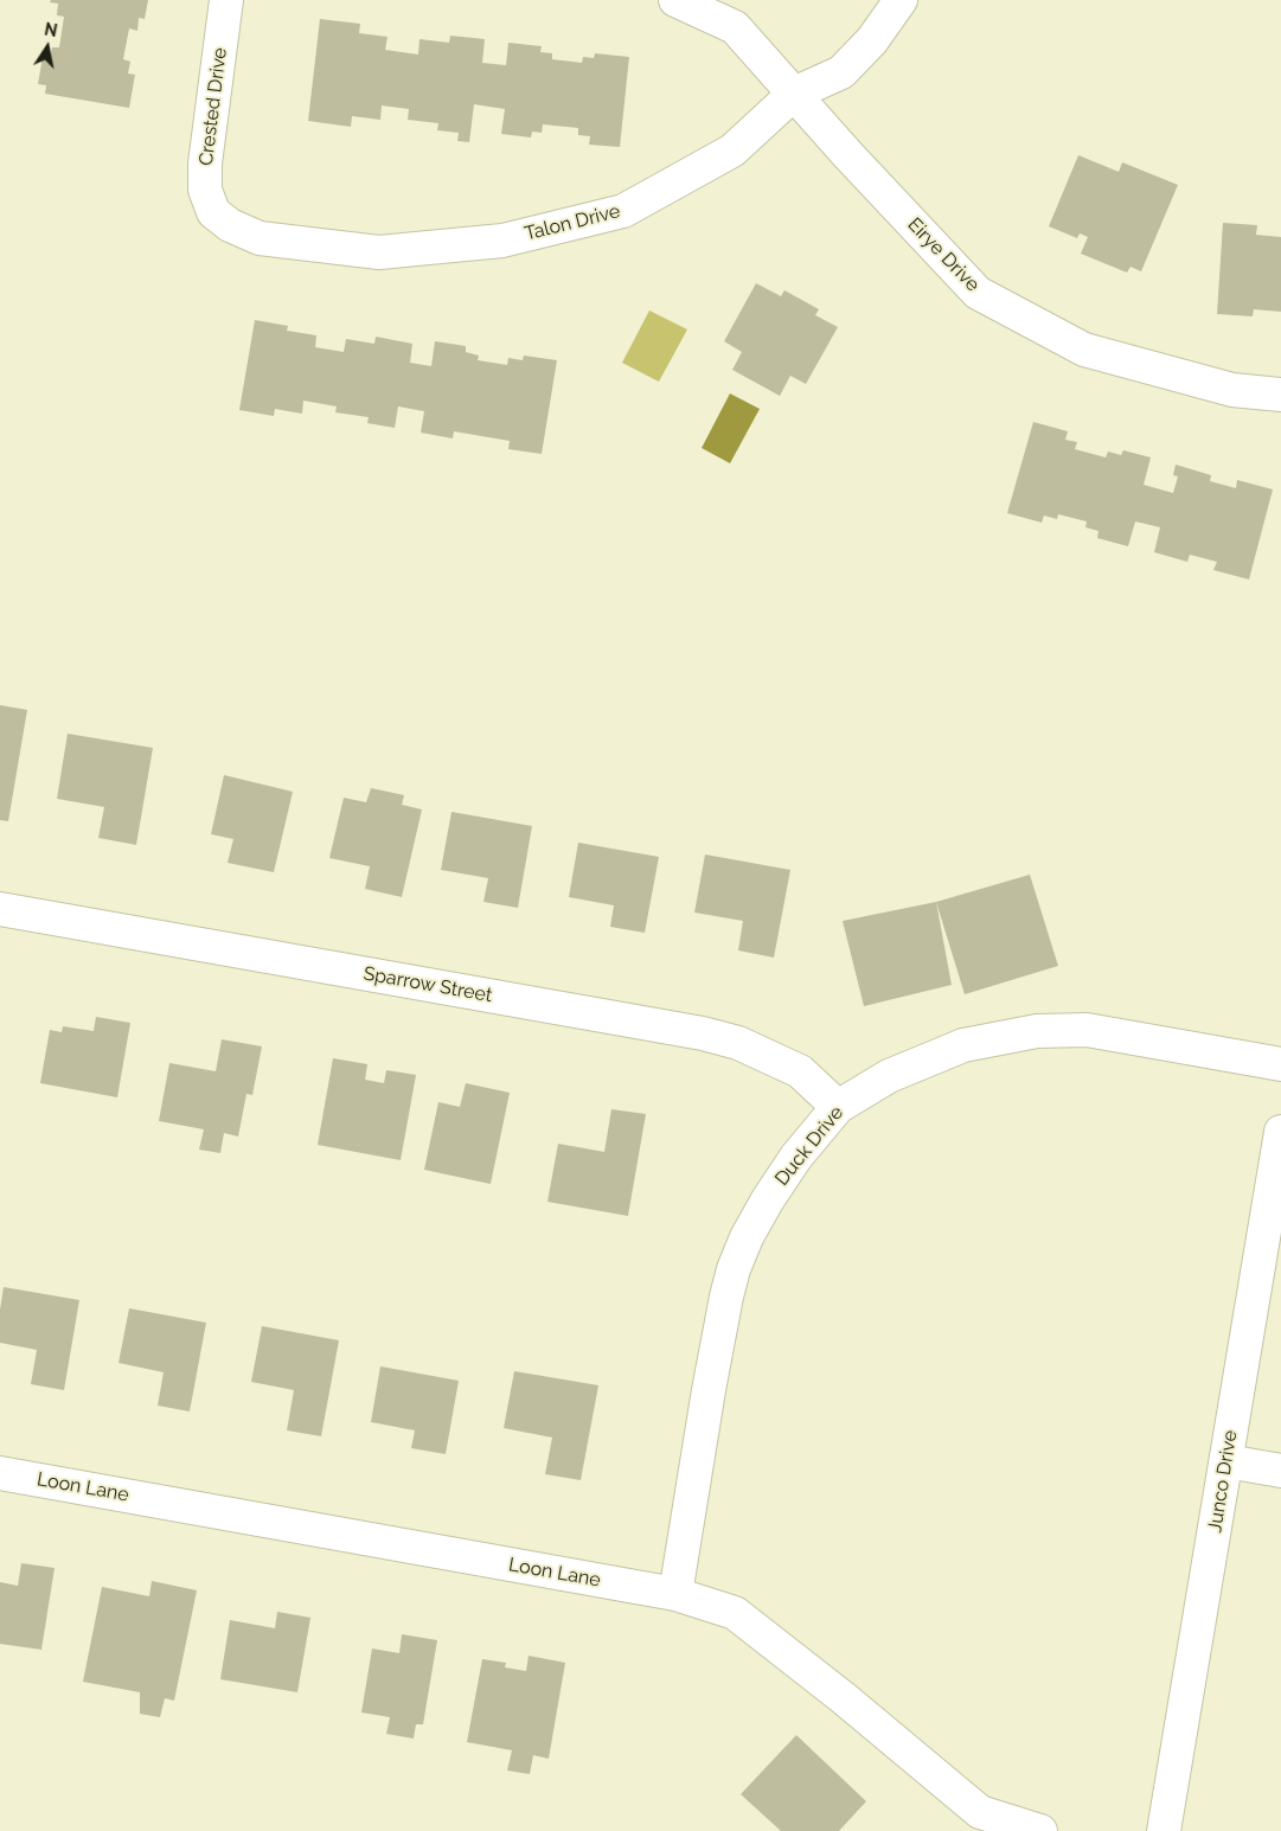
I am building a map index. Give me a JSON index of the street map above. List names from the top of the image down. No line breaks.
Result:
{"streets":{"street":["Crested Drive","Talon Drive","Eirye Drive","Sparrow Street","Duck Drive","Junco Drive","Loon Lane"]},"crossings":[["Crested Drive","Talon Drive"],["Talon Drive","Eirye Drive"],["Sparrow Street","Duck Drive"],["Duck Drive","Loon Lane"]],"north":"top"}
